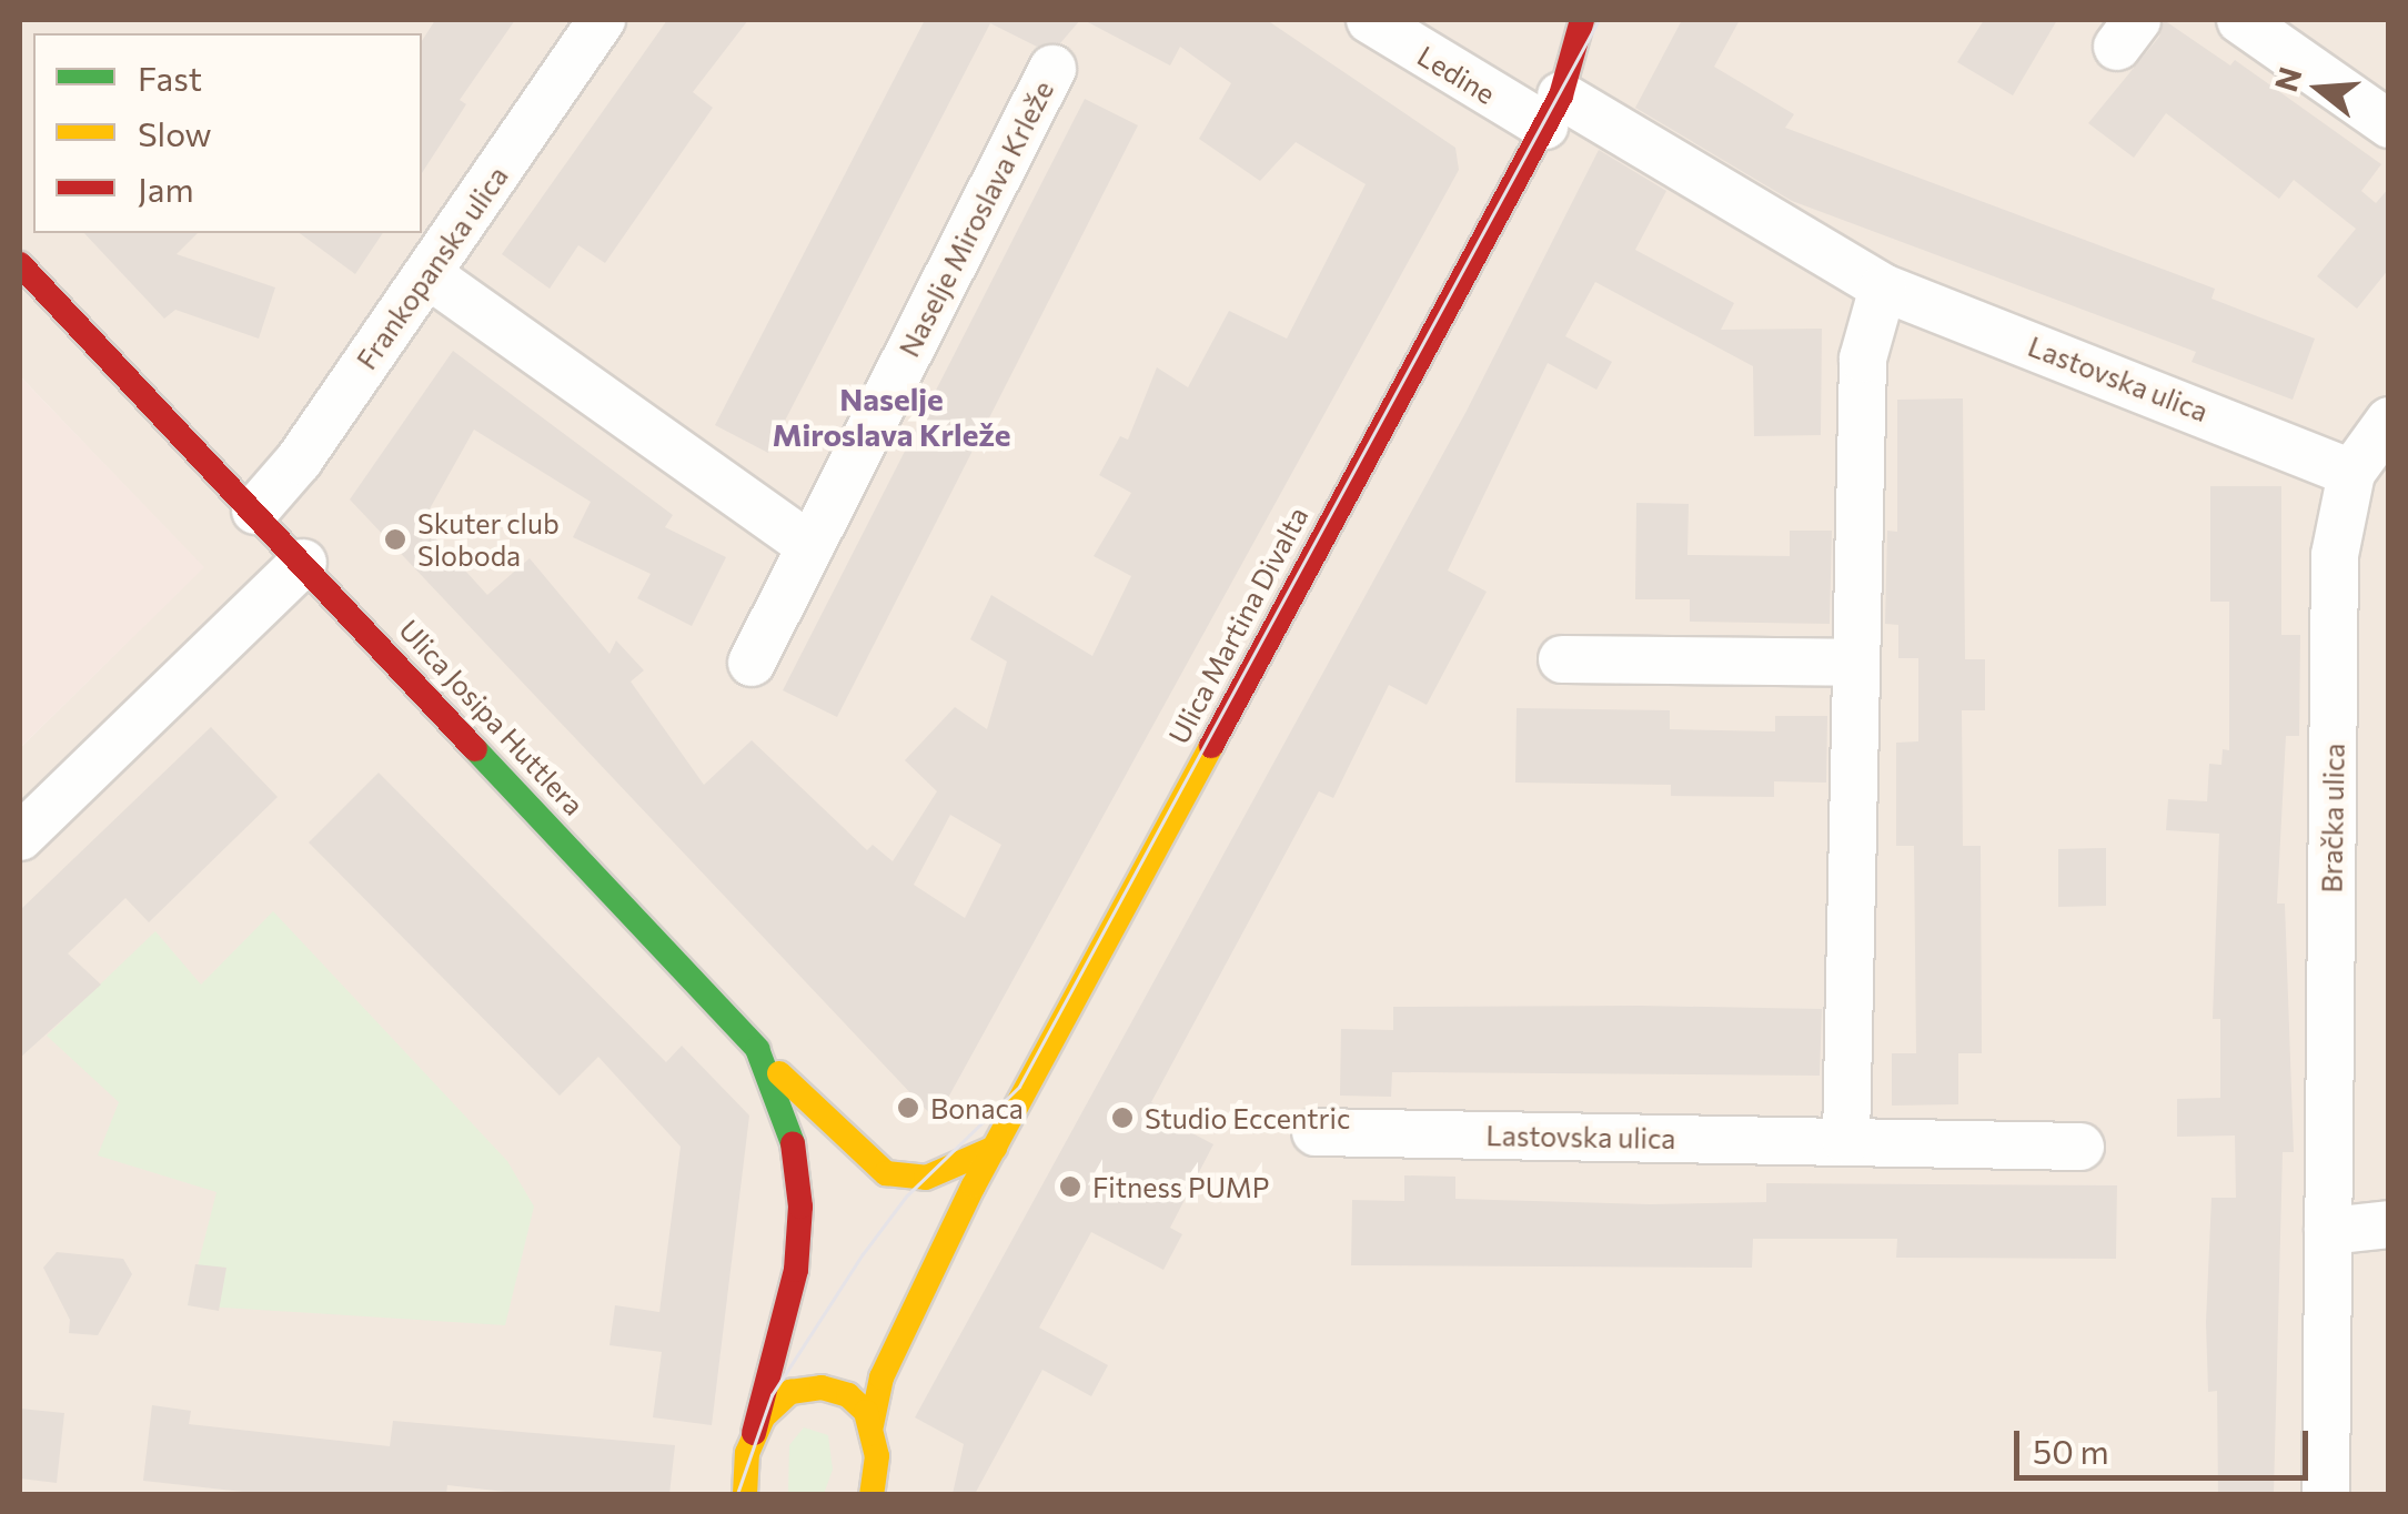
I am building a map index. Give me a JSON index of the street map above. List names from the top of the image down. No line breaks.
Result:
{"streets":{"street":["Ledine","Naselje Miroslava Krleže","Frankopanska ulica","Lastovska ulica","Ulica Martina Divalta","Ulica Josipa Huttlera","Bračka ulica"]},"crossings":[["Ledine","Lastovska ulica"],["Ledine","Ulica Martina Divalta"],["Frankopanska ulica","Ulica Josipa Huttlera"],["Lastovska ulica","Ulica Martina Divalta"],["Lastovska ulica","Bračka ulica"],["Ulica Martina Divalta","Ulica Josipa Huttlera"]],"districts":["Naselje Miroslava Krleže"],"places":["Skuter club Sloboda","Bonaca","Studio Eccentric","Fitness PUMP"],"legend":["Fast","Slow","Jam"],"scale_bar":"50 m","north":"left"}
